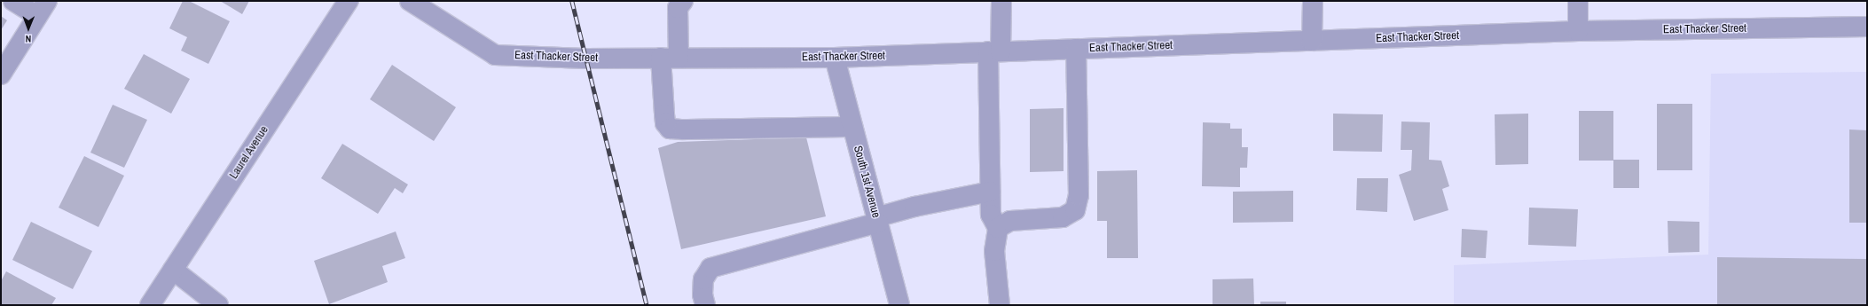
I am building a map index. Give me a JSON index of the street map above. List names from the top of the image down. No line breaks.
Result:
{"streets":{"street":["East Thacker Street","Laurel Avenue","South 1st Avenue"]},"crossings":[["East Thacker Street","South 1st Avenue"]],"north":"bottom"}
